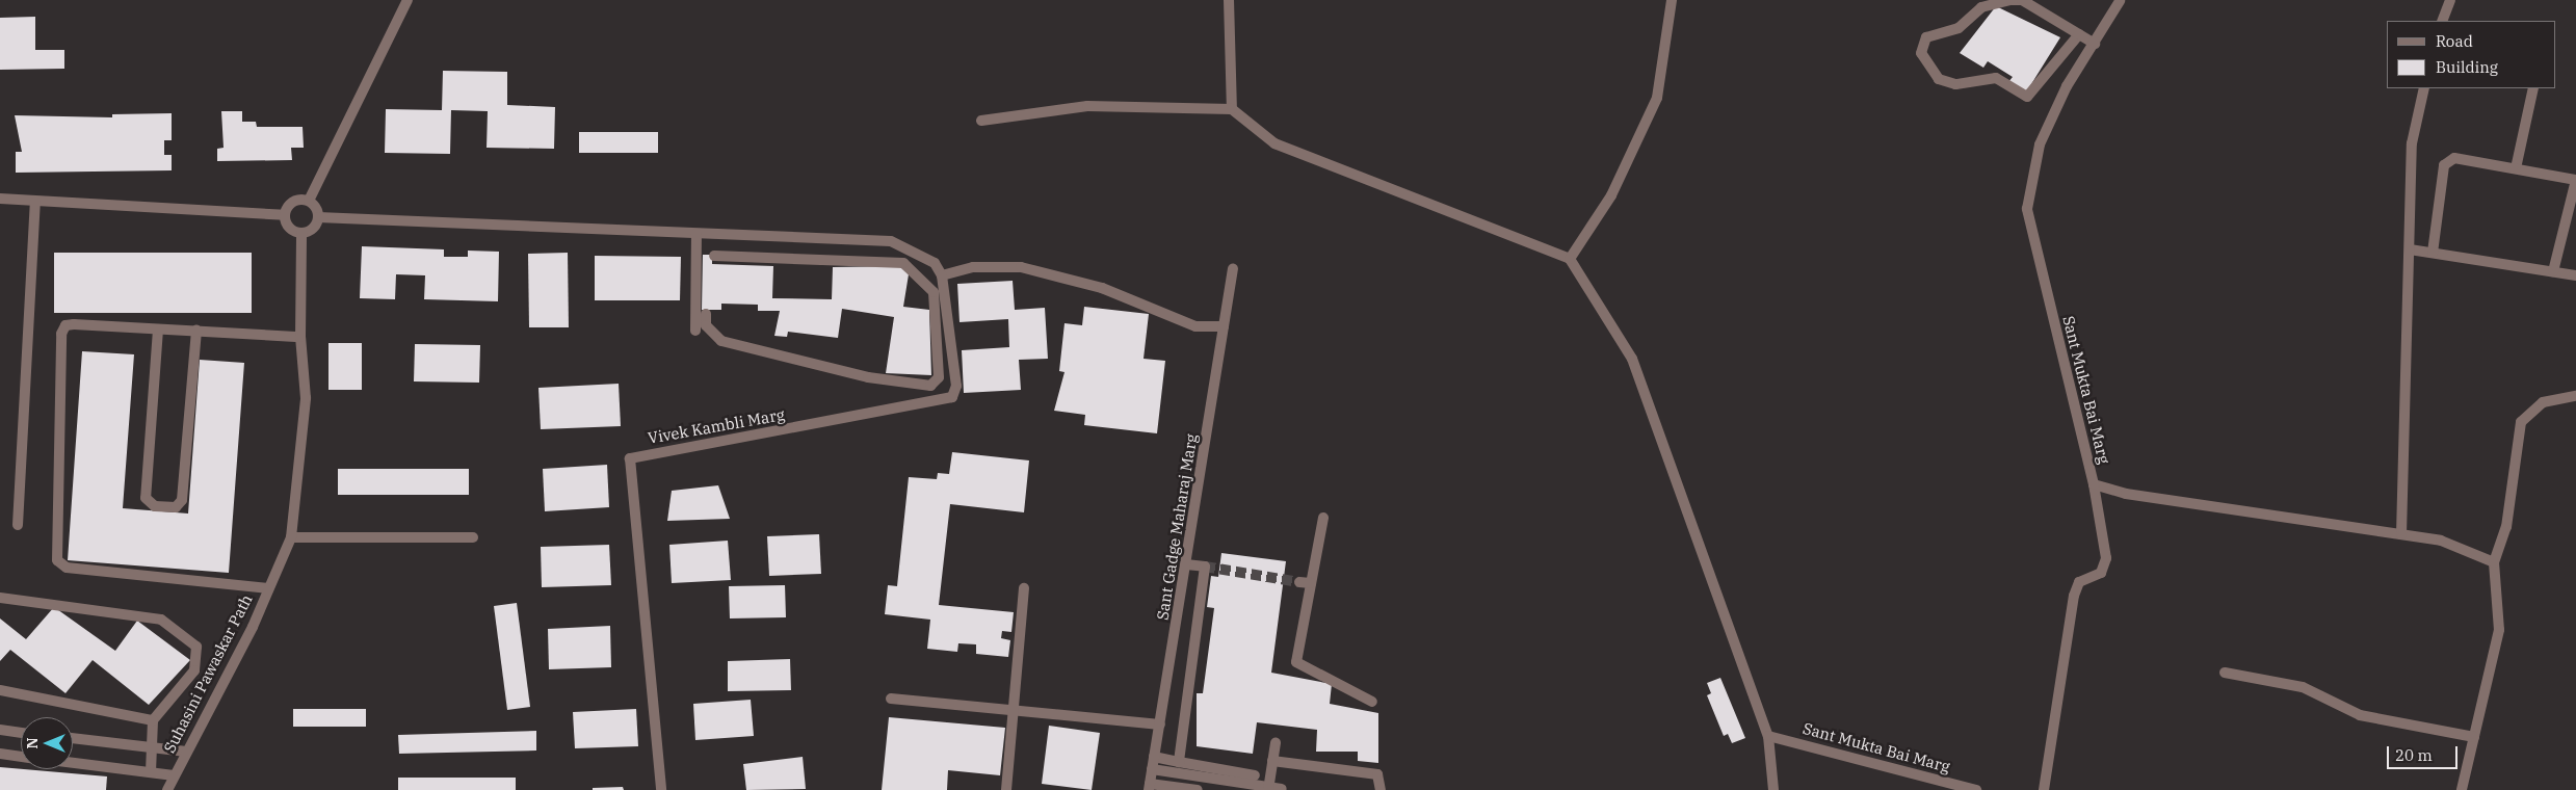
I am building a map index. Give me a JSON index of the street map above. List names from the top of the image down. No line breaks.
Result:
{"streets":{"street":["Sant Mukta Bai Marg","Vivek Kambli Marg","Sant Gadge Maharaj Marg","Suhasini Pawaskar Path"]},"legend":["Road","Building"],"scale_bar":"20 m","north":"left"}
